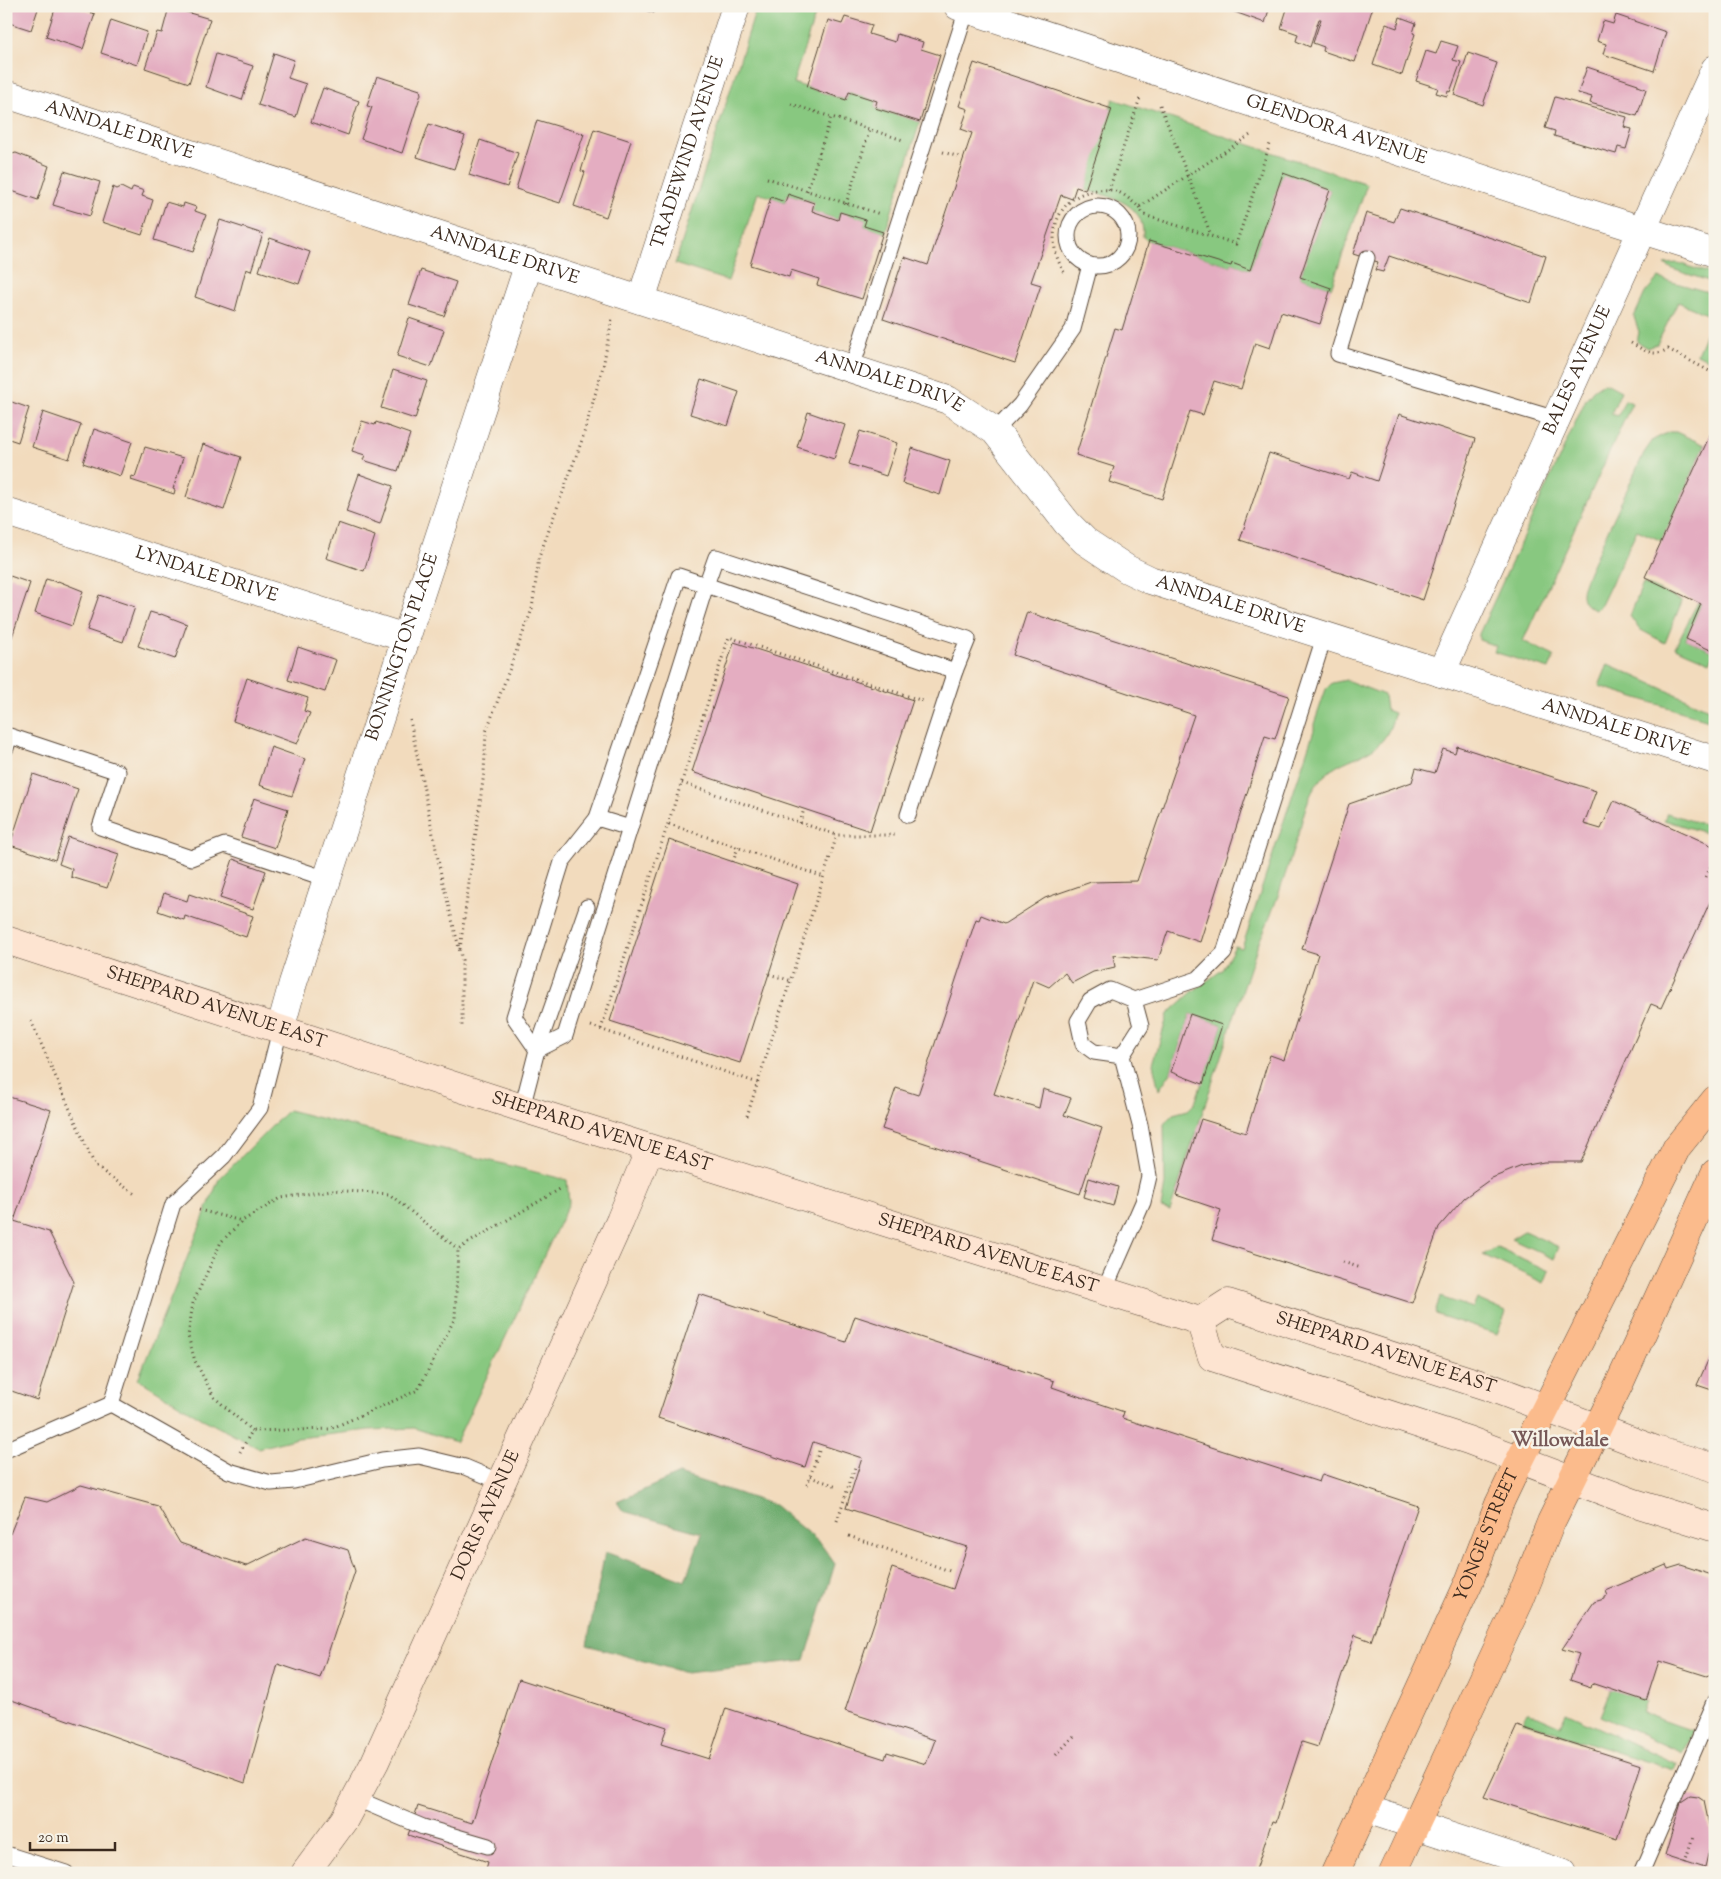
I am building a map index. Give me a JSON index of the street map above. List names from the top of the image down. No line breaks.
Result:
{"streets":{"main road":["SHEPPARD AVENUE EAST","DORIS AVENUE","YONGE STREET"],"street":["ANNDALE DRIVE","GLENDORA AVENUE","TRADEWIND AVENUE","BALES AVENUE","LYNDALE DRIVE","BONNINGTON PLACE"]},"crossings":[["ANNDALE DRIVE","TRADEWIND AVENUE"],["ANNDALE DRIVE","BALES AVENUE"],["ANNDALE DRIVE","BONNINGTON PLACE"],["GLENDORA AVENUE","BALES AVENUE"],["LYNDALE DRIVE","BONNINGTON PLACE"],["BONNINGTON PLACE","SHEPPARD AVENUE EAST"],["SHEPPARD AVENUE EAST","DORIS AVENUE"],["SHEPPARD AVENUE EAST","YONGE STREET"]],"districts":["Willowdale"],"scale_bar":"20 m"}
